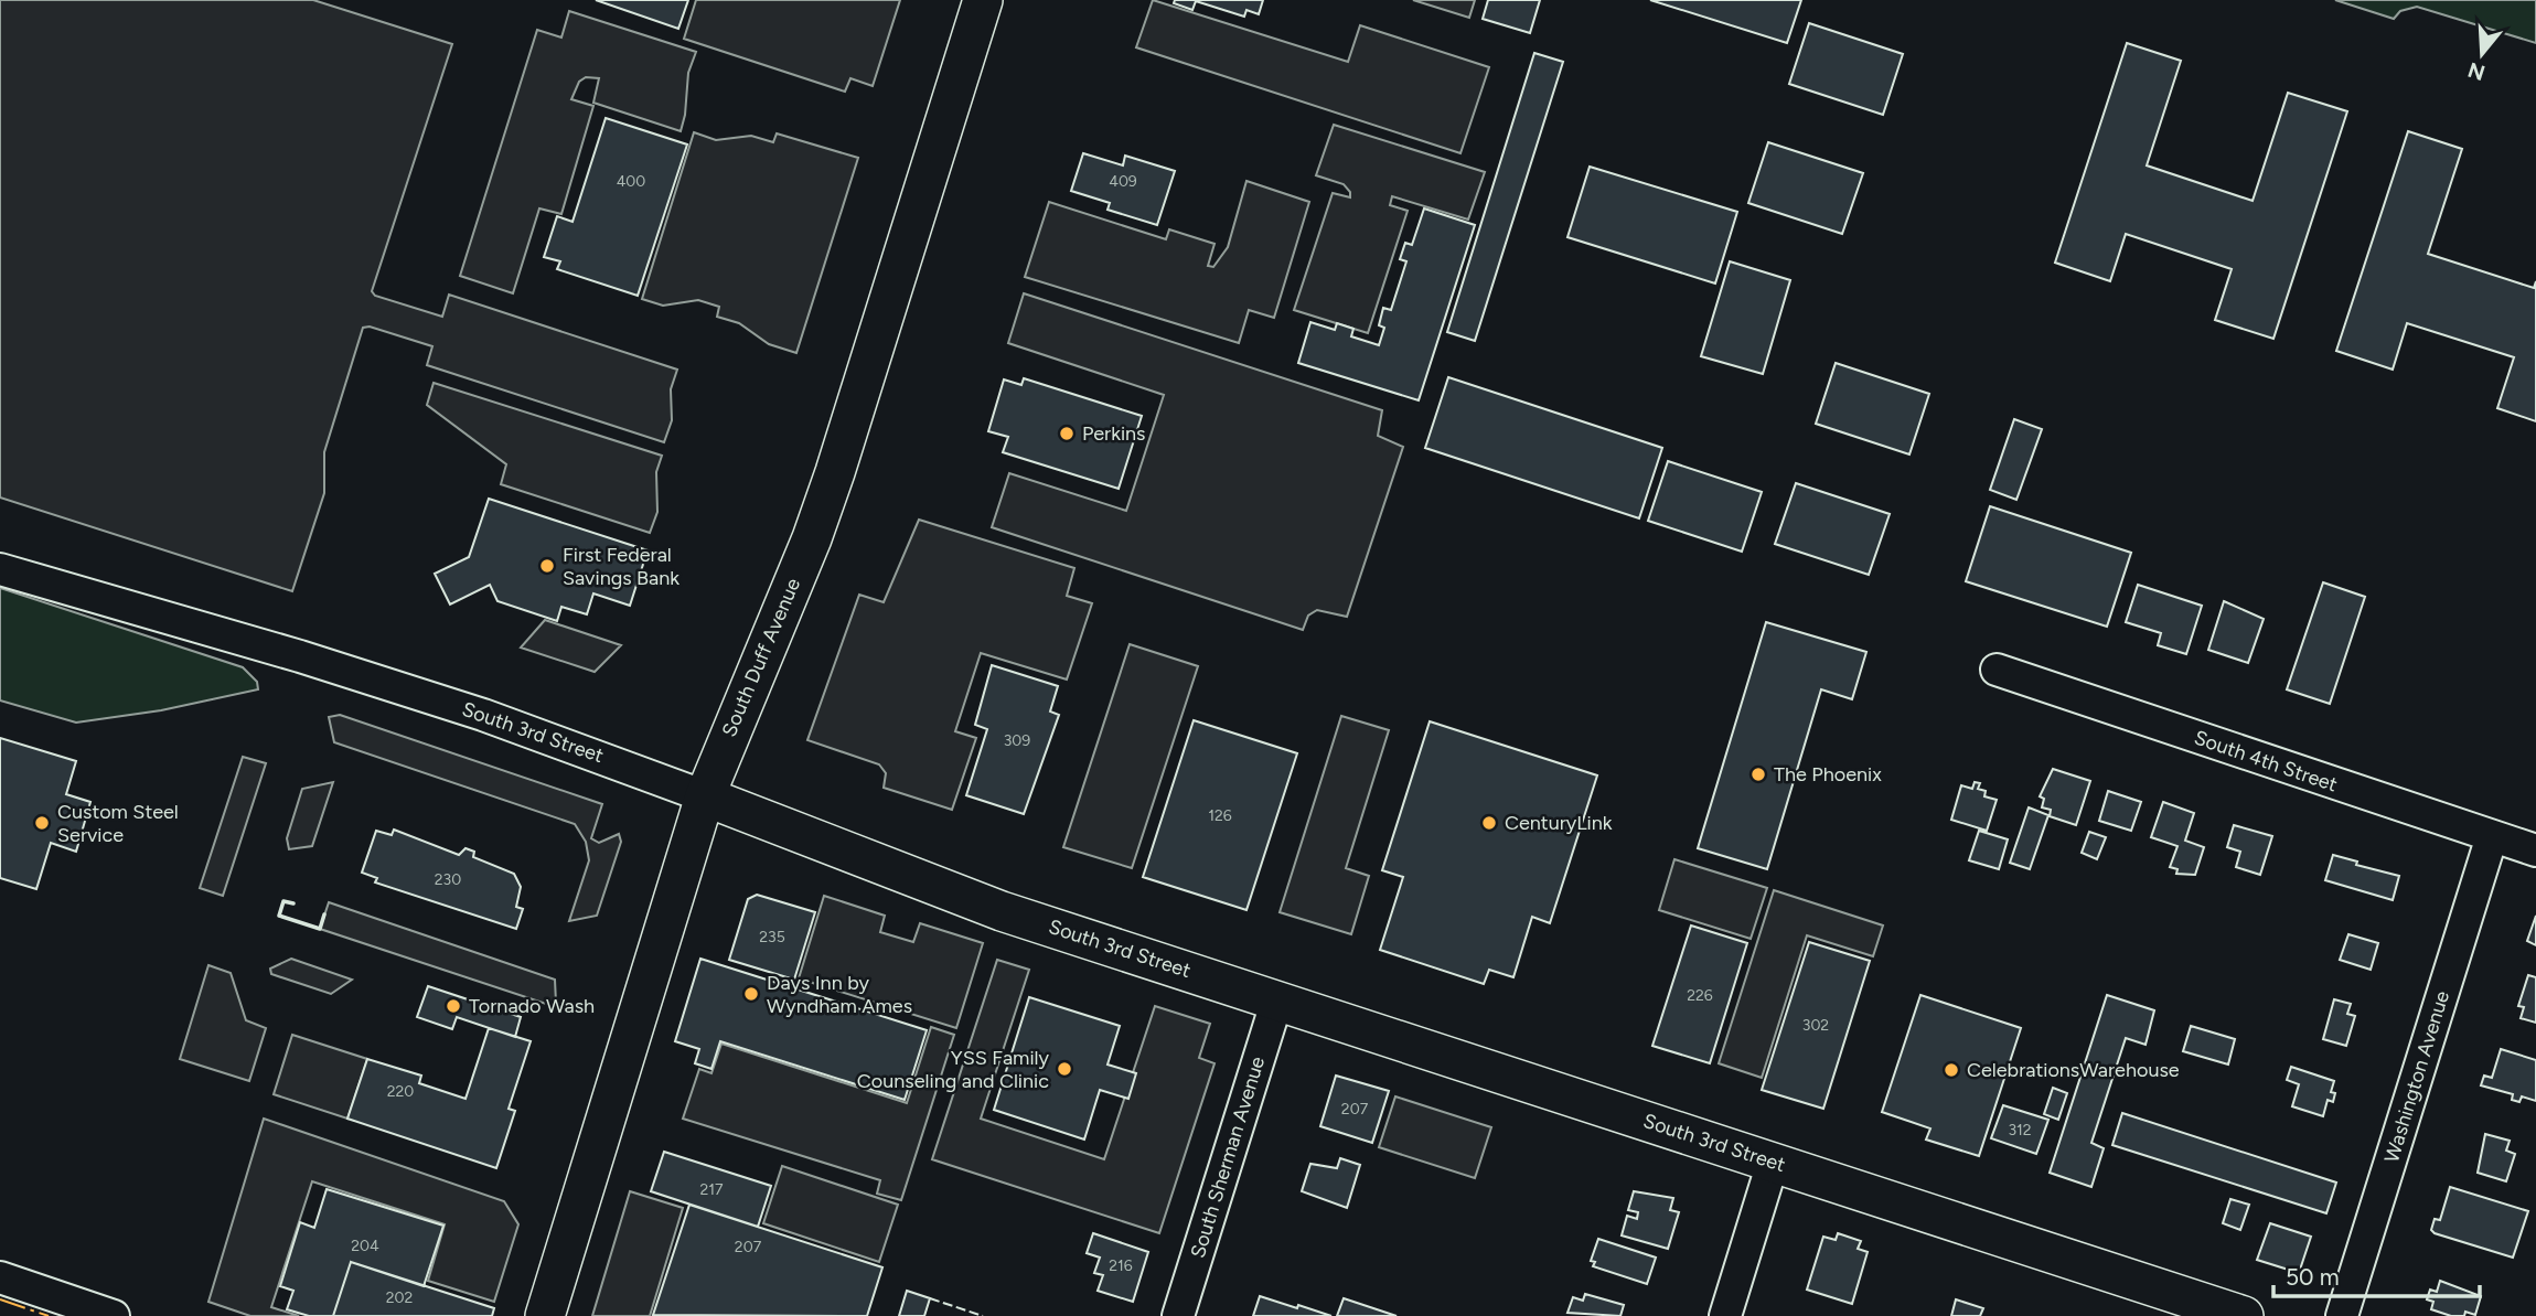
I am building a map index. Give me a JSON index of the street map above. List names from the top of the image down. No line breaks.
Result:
{"streets":{"main road":["South Duff Avenue","South 3rd Street"],"street":["South 4th Street","Washington Avenue","South Sherman Avenue"]},"crossings":[["South Duff Avenue","South 3rd Street"],["South 3rd Street","South Sherman Avenue"],["South 4th Street","Washington Avenue"]],"places":["Perkins","First Federal Savings Bank","The Phoenix","Custom Steel Service","CenturyLink","Days Inn by Wyndham Ames","Tornado Wash","YSS Family Counseling and Clinic","CelebrationsWarehouse"],"house_numbers":["400","409","309","126","230","235","226","302","220","207","312","217","204","207","216","202"],"scale_bar":"50 m","north":"bottom"}
